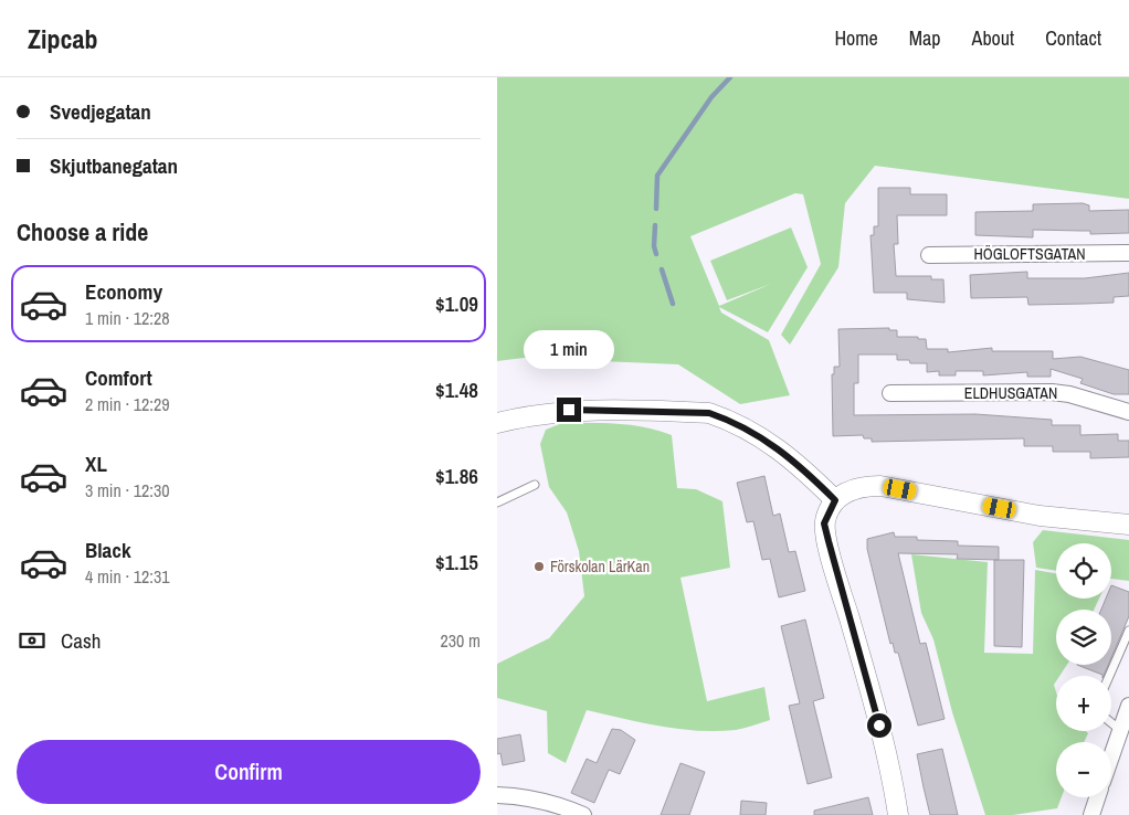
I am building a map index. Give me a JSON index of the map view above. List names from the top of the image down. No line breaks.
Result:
{"streets":{"street":["HÖGLOFTSGATAN","ELDHUSGATAN"]},"places":["Förskolan LärKan"],"page":{"header":"Zipcab","nav":["Home","Map","About","Contact"],"banner":["Svedjegatan","Skjutbanegatan"],"heading":"Choose a ride","list":[{"name":"Economy","note":"1 min · 12:28","value":"$1.09"},{"name":"Comfort","note":"2 min · 12:29","value":"$1.48"},{"name":"XL","note":"3 min · 12:30","value":"$1.86"},{"name":"Black","note":"4 min · 12:31","value":"$1.15"}],"bubble":"1 min","map_buttons":["+","−"],"pay":["Cash","230 m"],"buttons":"Confirm"}}
